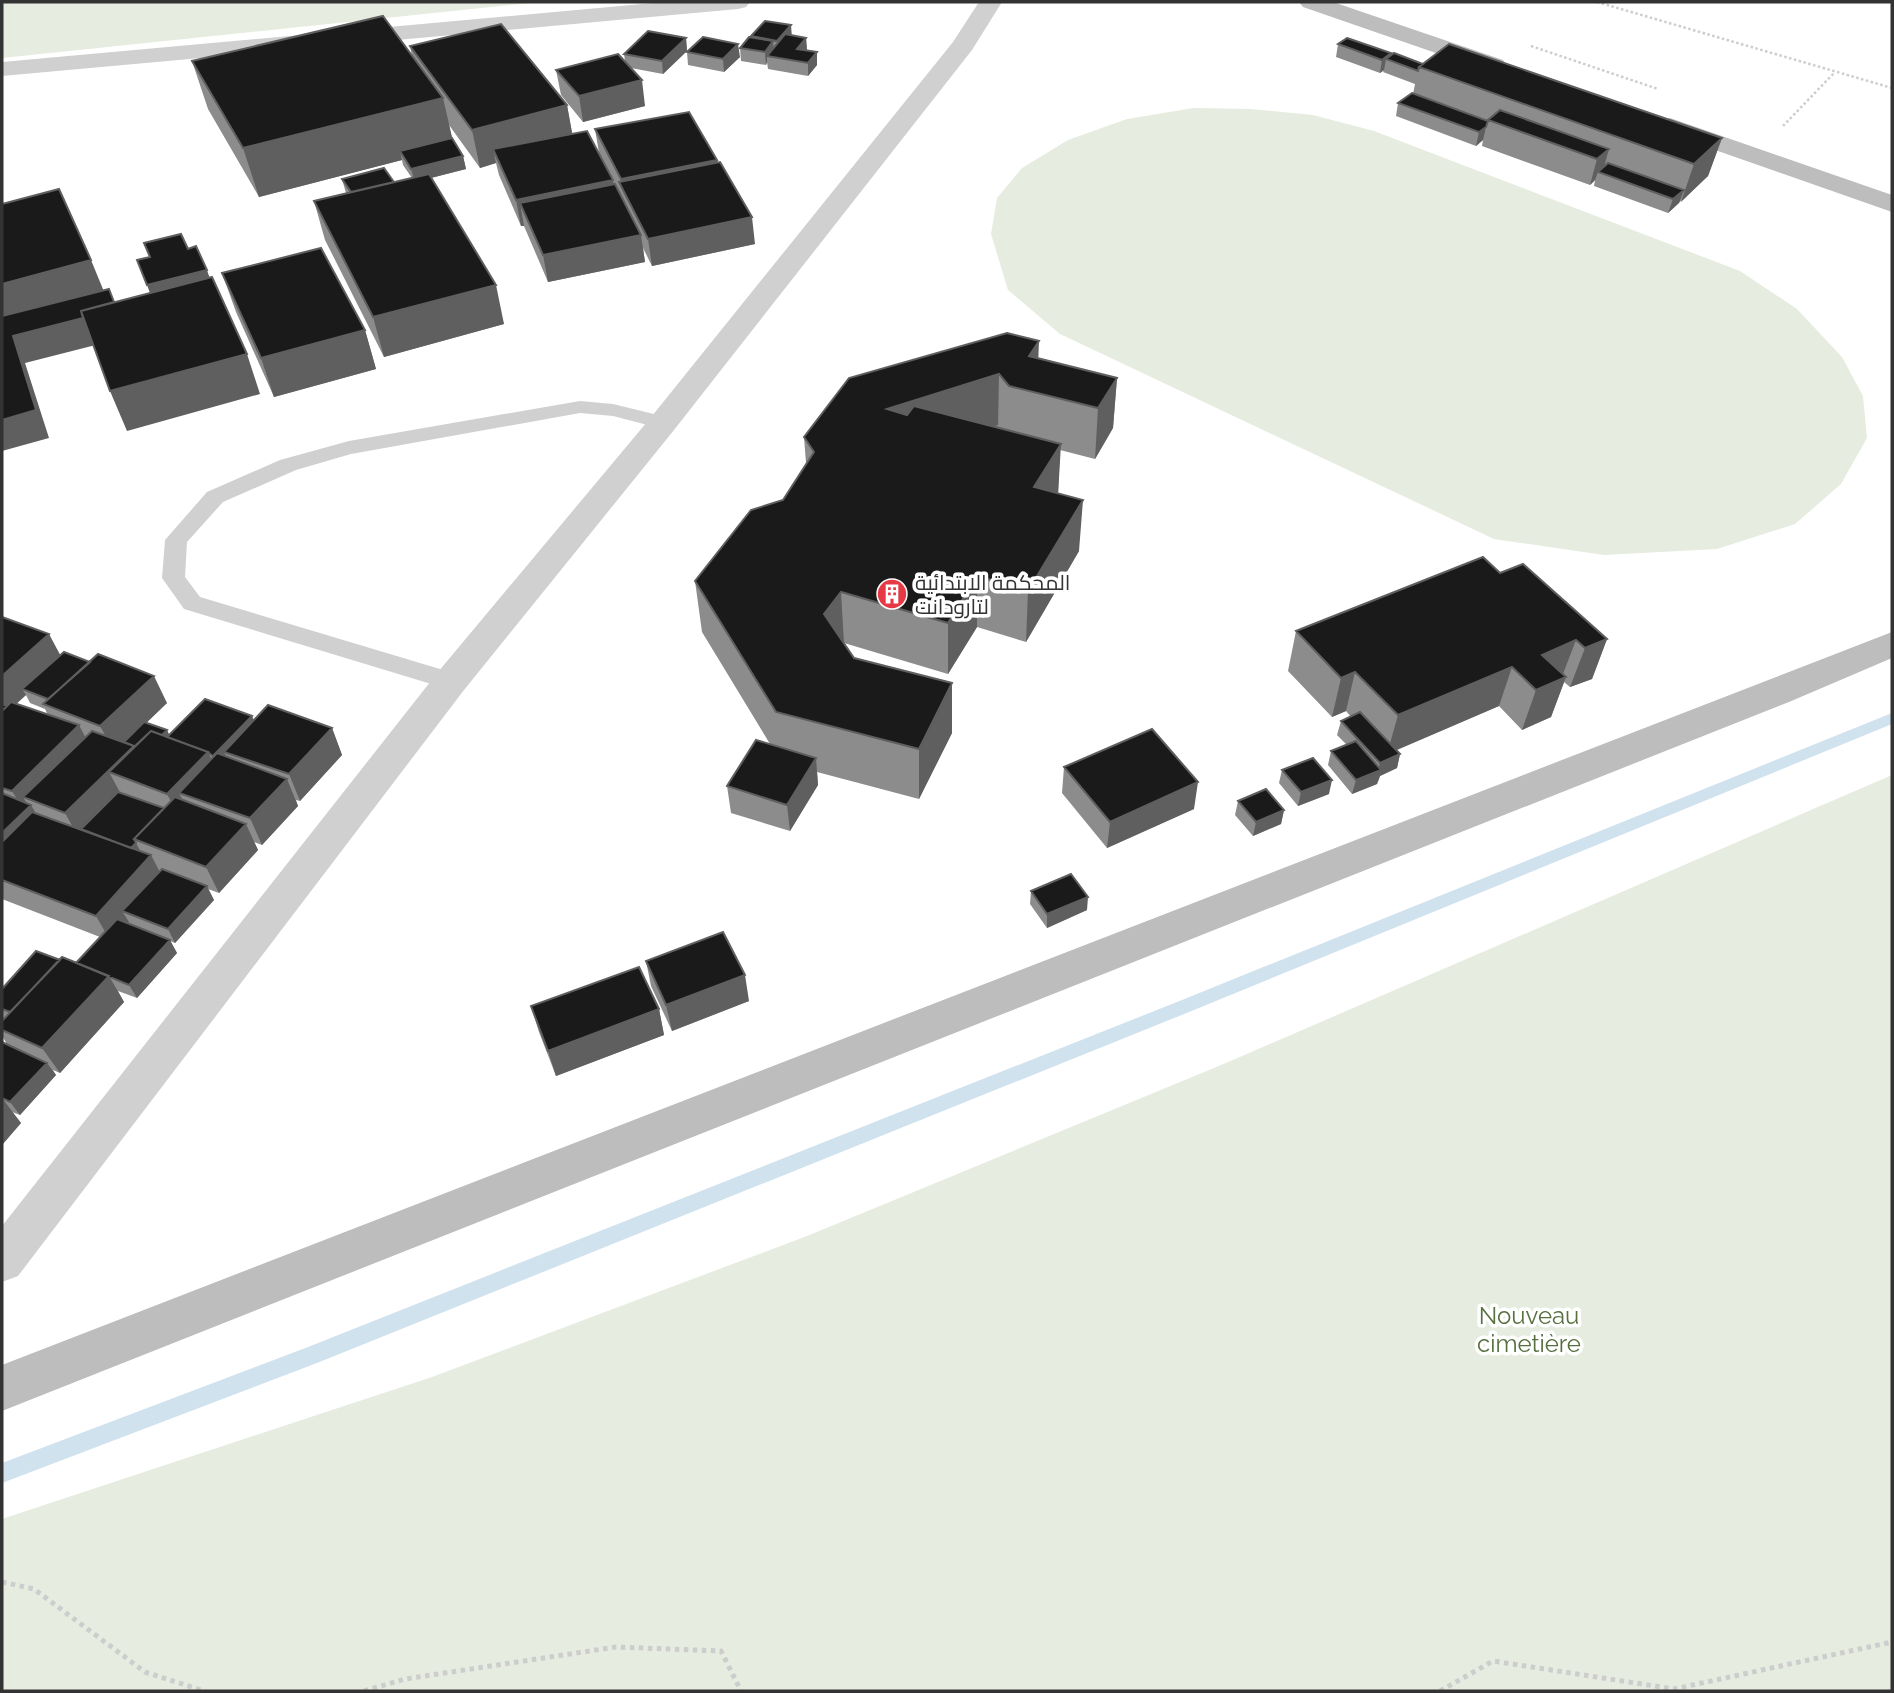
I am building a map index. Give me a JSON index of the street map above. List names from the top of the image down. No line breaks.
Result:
{"parks":["Nouveau cimetière"],"places":{"building":["المحكمة الابتدائية لتارودانت"]}}
